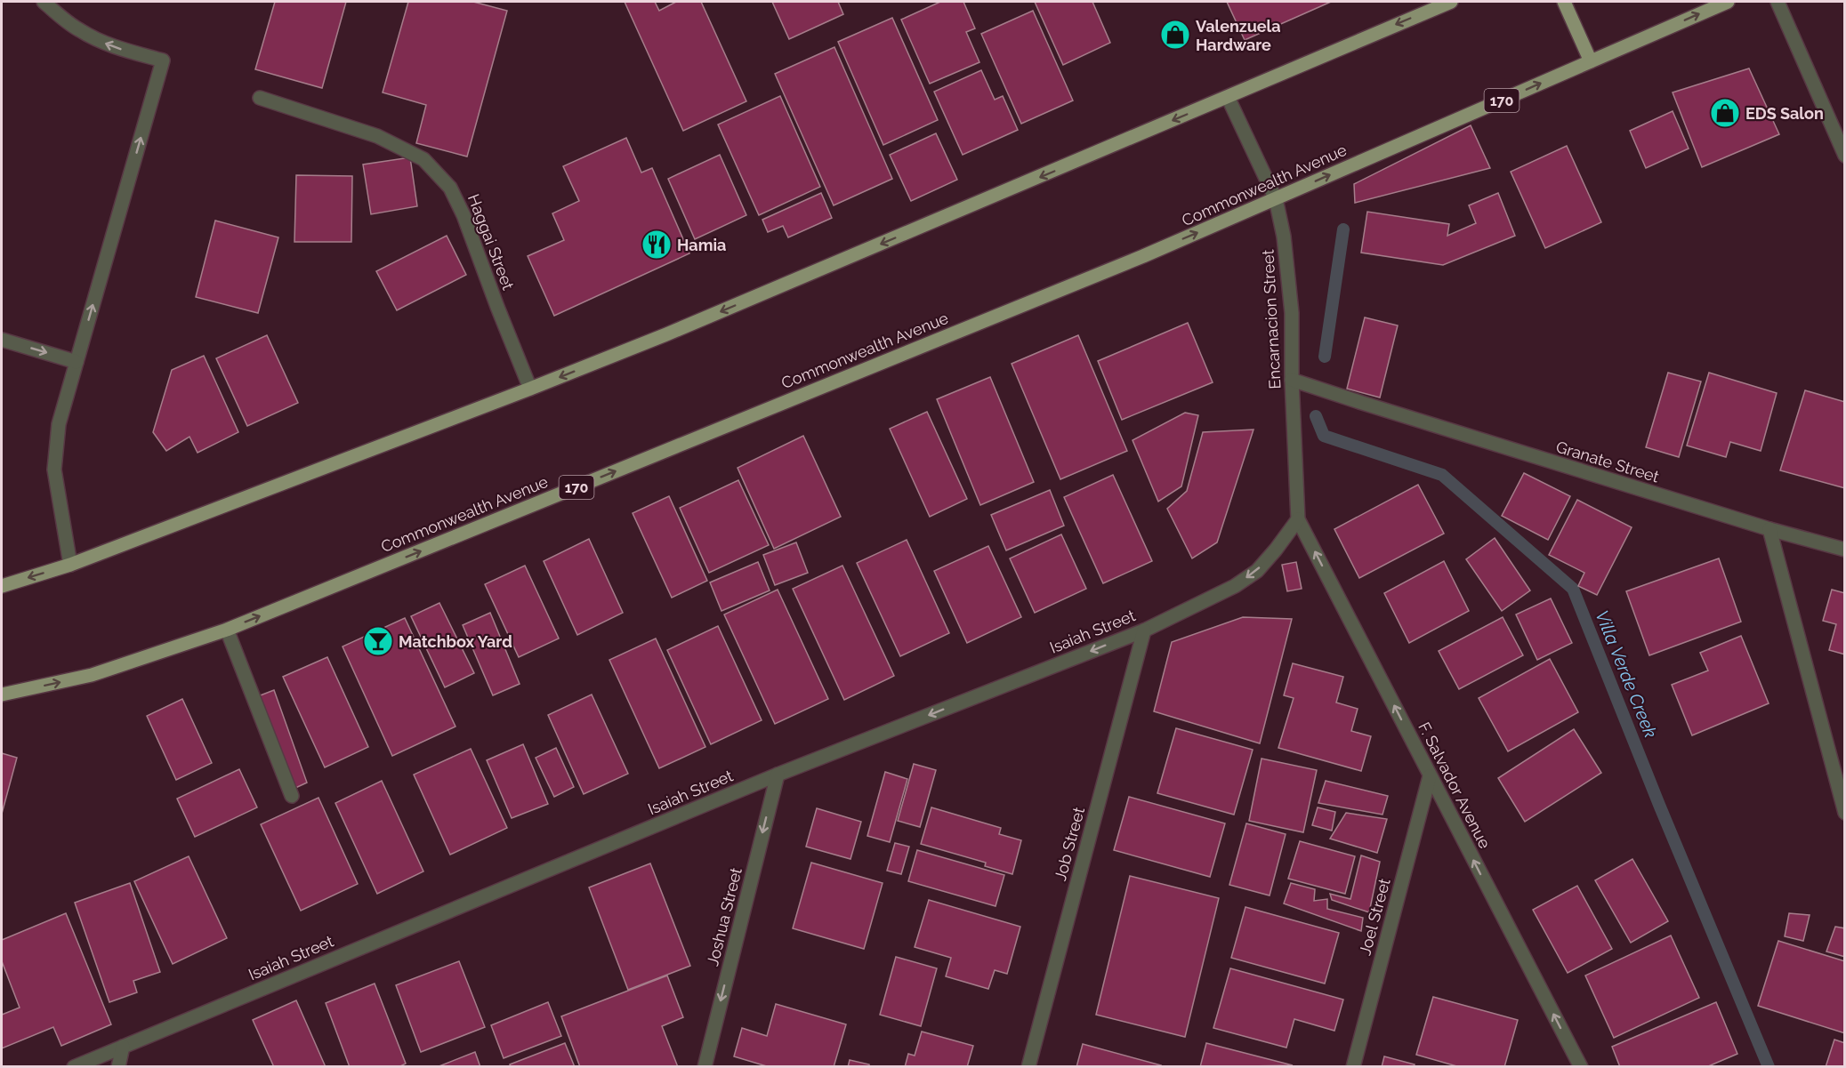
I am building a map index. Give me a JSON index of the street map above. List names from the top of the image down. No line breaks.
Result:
{"streets":{"main road":["170","Commonwealth Avenue"],"street":["Haggai Street","Encarnacion Street","Granate Street","Isaiah Street","F. Salvador Avenue","Job Street","Joshua Street","Joel Street"]},"crossings":[["Commonwealth Avenue","Encarnacion Street"],["Encarnacion Street","Granate Street"],["Encarnacion Street","Isaiah Street"],["Encarnacion Street","F. Salvador Avenue"],["Isaiah Street","F. Salvador Avenue"],["Isaiah Street","Job Street"],["Isaiah Street","Joshua Street"],["F. Salvador Avenue","Joel Street"]],"one_way":["Isaiah Street","F. Salvador Avenue","Joshua Street"],"water":["Villa Verde Creek"],"places":{"shop":["Valenzuela Hardware","EDS Salon"],"restaurant":["Hamia"],"bar":["Matchbox Yard"]}}
